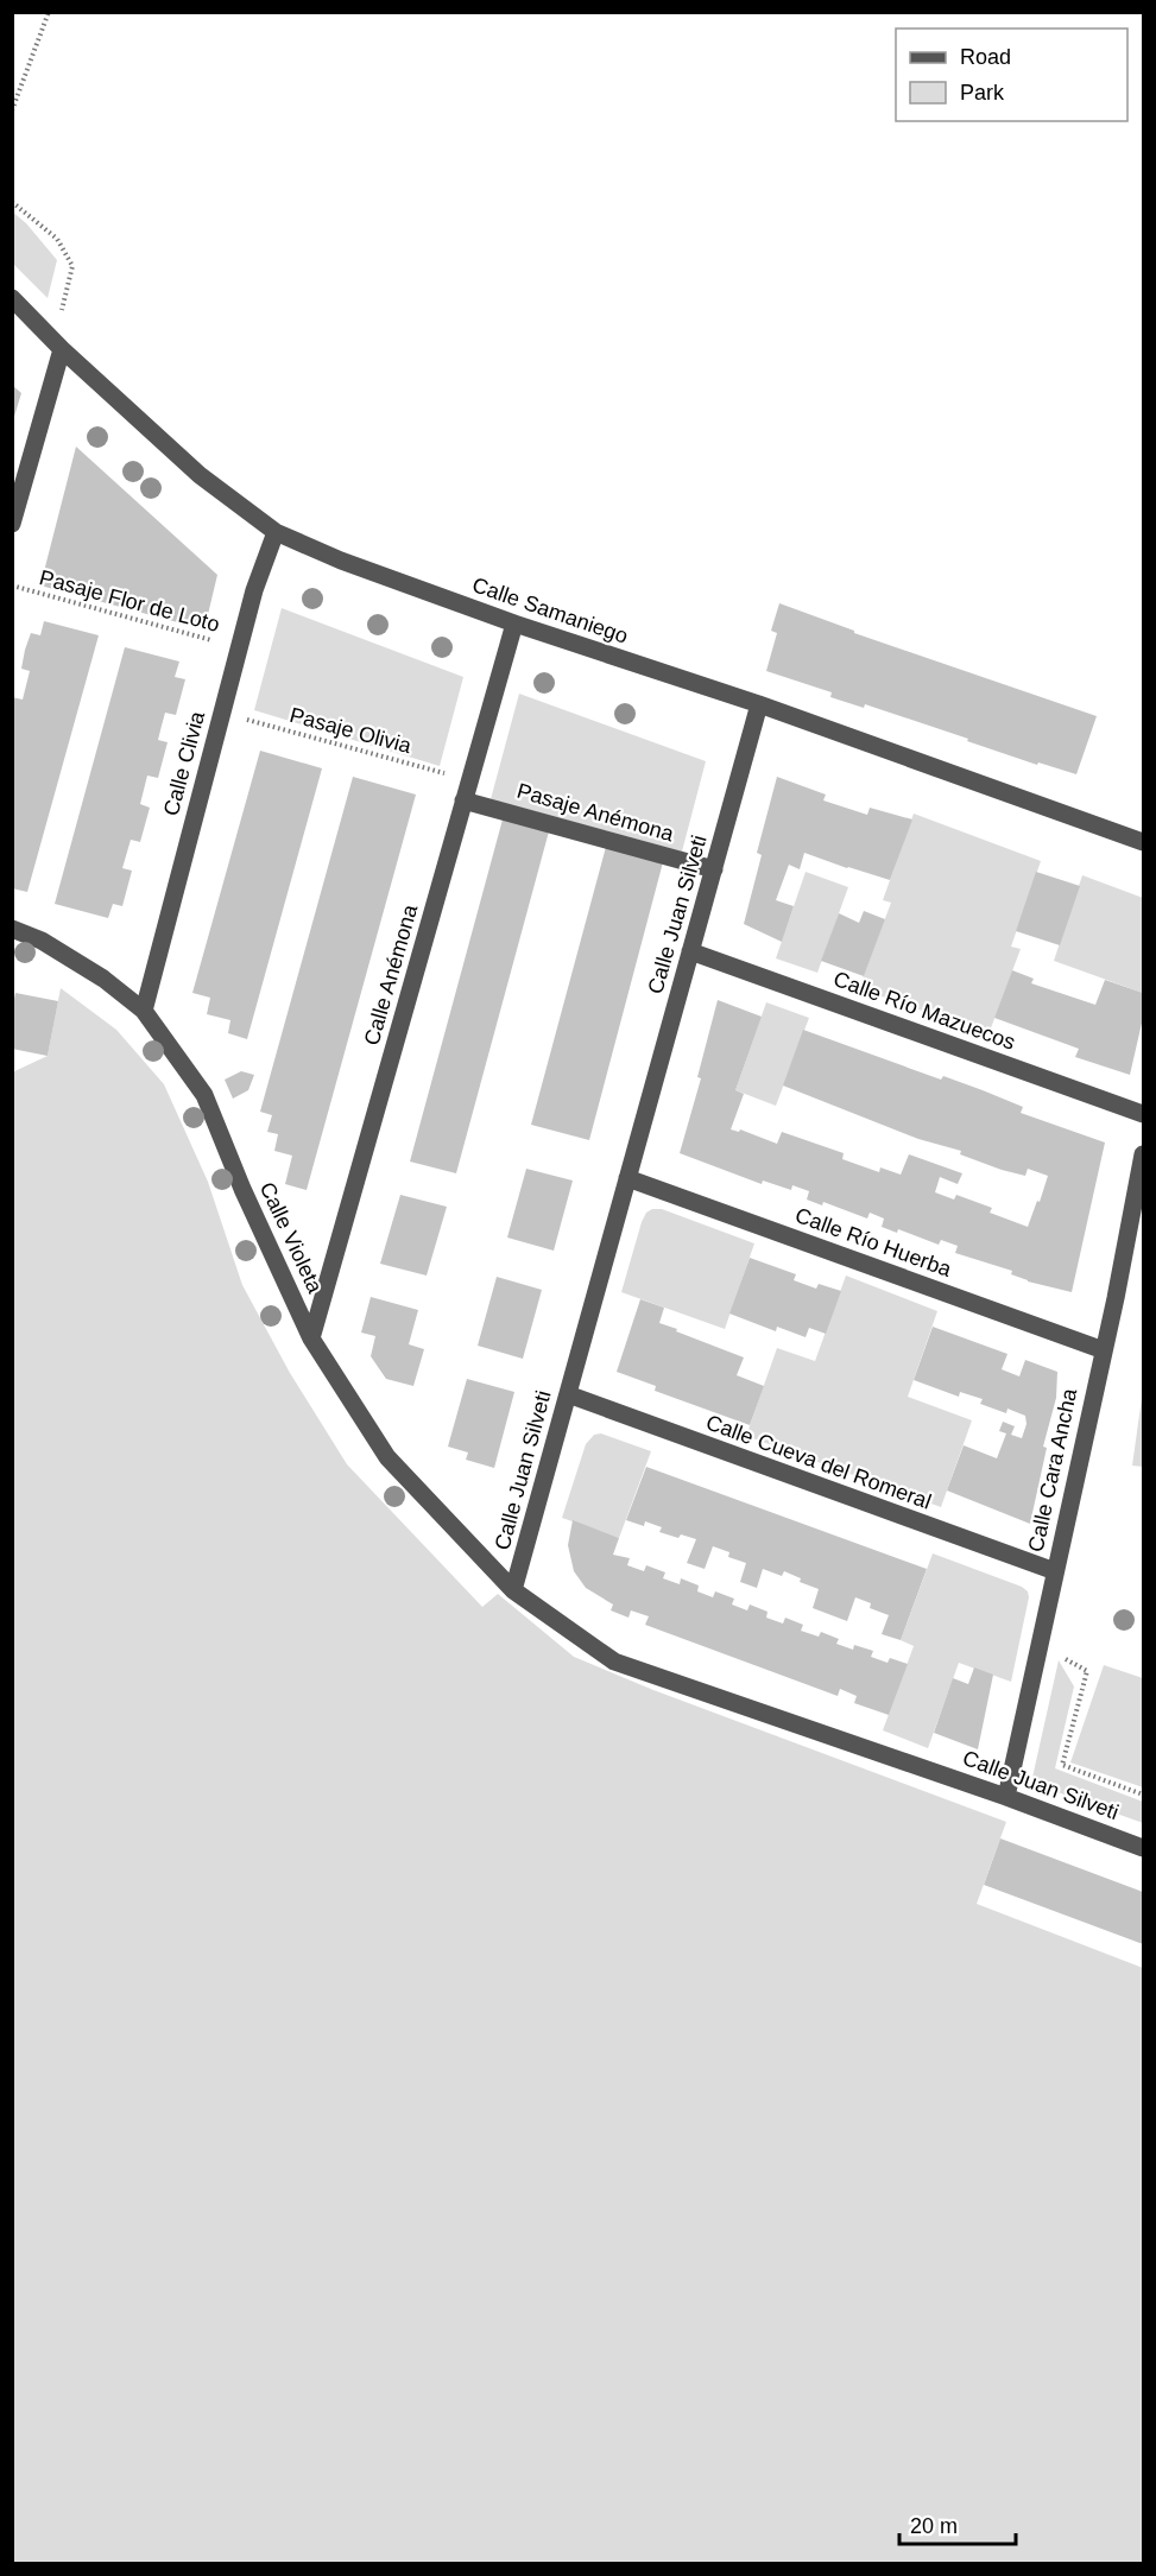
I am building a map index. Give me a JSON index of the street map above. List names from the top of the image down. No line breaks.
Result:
{"streets":{"street":["Calle Samaniego","Calle Clivia","Pasaje Anémona","Calle Juan Silveti","Calle Anémona","Calle Río Mazuecos","Calle Violeta","Calle Río Huerba","Calle Cueva del Romeral","Calle Cara Ancha"],"path":["Pasaje Flor de Loto","Pasaje Olivia"]},"crossings":[["Pasaje Flor de Loto","Calle Clivia"],["Calle Samaniego","Calle Clivia"],["Calle Samaniego","Calle Juan Silveti"],["Calle Samaniego","Calle Anémona"],["Pasaje Olivia","Calle Clivia"],["Pasaje Olivia","Calle Anémona"],["Calle Clivia","Calle Violeta"],["Pasaje Anémona","Calle Juan Silveti"],["Pasaje Anémona","Calle Anémona"],["Calle Juan Silveti","Calle Río Mazuecos"],["Calle Juan Silveti","Calle Violeta"],["Calle Juan Silveti","Calle Río Huerba"],["Calle Juan Silveti","Calle Cueva del Romeral"],["Calle Juan Silveti","Calle Cara Ancha"],["Calle Anémona","Calle Violeta"],["Calle Río Huerba","Calle Cara Ancha"],["Calle Cueva del Romeral","Calle Cara Ancha"]],"legend":["Road","Park"],"scale_bar":"20 m"}
